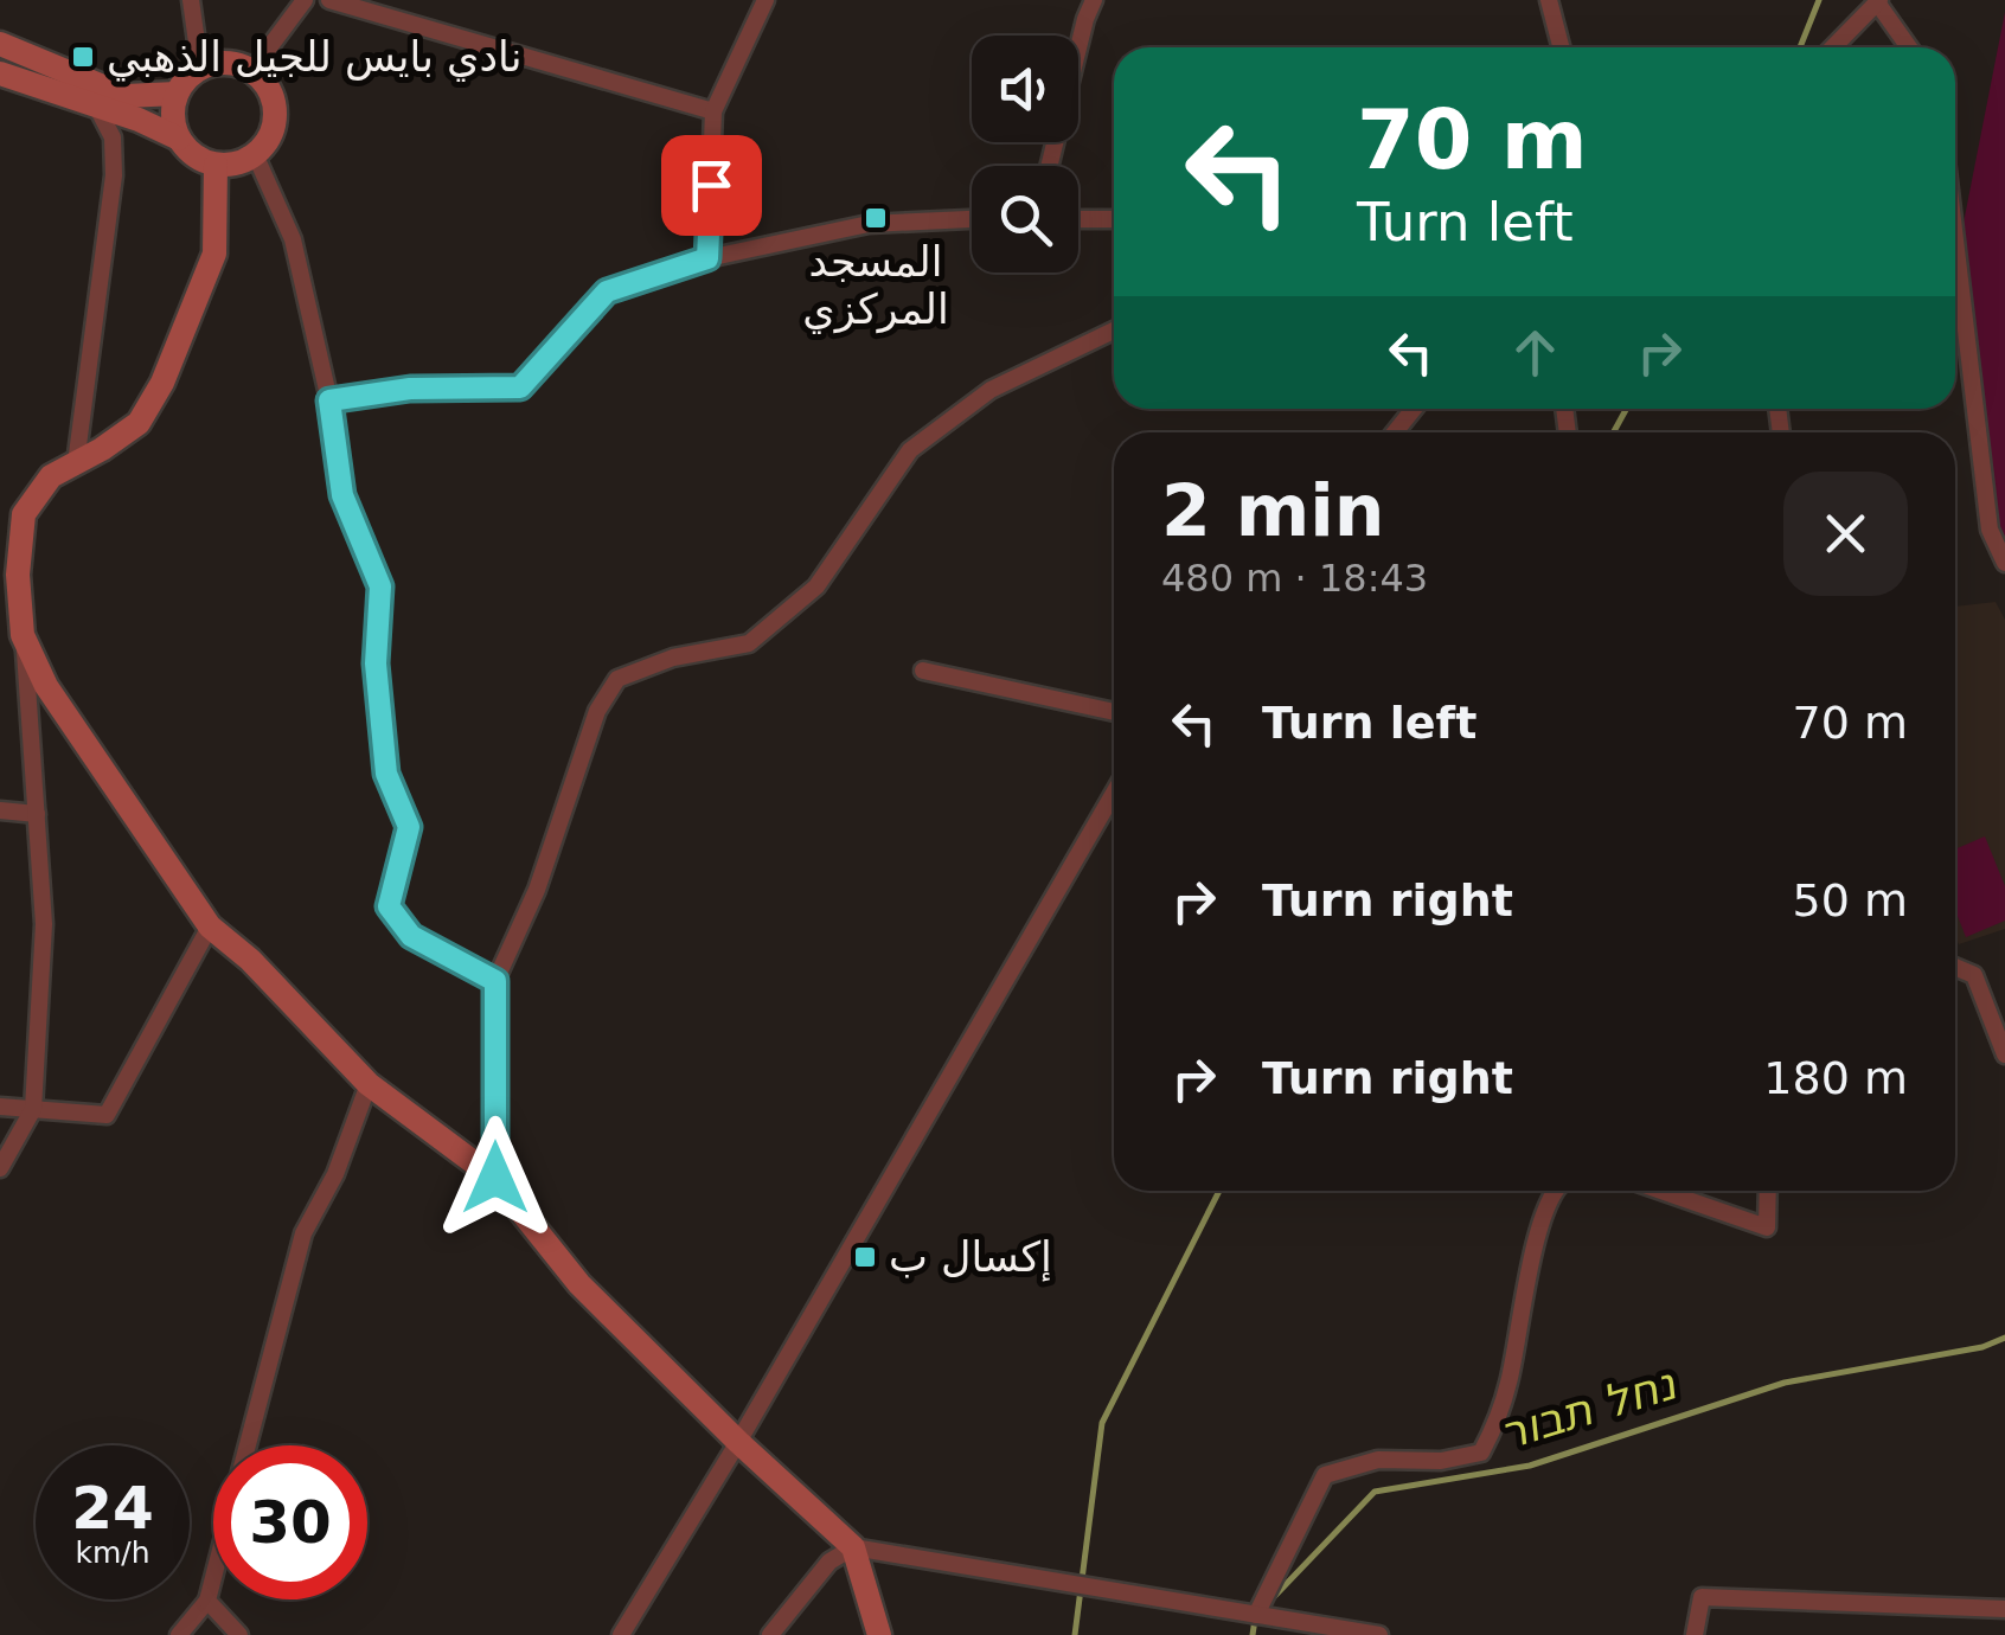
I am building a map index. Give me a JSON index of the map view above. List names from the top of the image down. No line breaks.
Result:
{"water":["נחל תבור"],"places":{"transit":["نادي بايس للجيل الذهبي","المسجد المركزي","إكسال ب"]},"page":{"turn":["70 m","Turn left"],"heading":["2 min","480 m · 18:43"],"list":[{"name":"Turn left","value":"70 m"},{"name":"Turn right","value":"50 m"},{"name":"Turn right","value":"180 m"}],"speed":"24 km/h","limit":"30"}}
